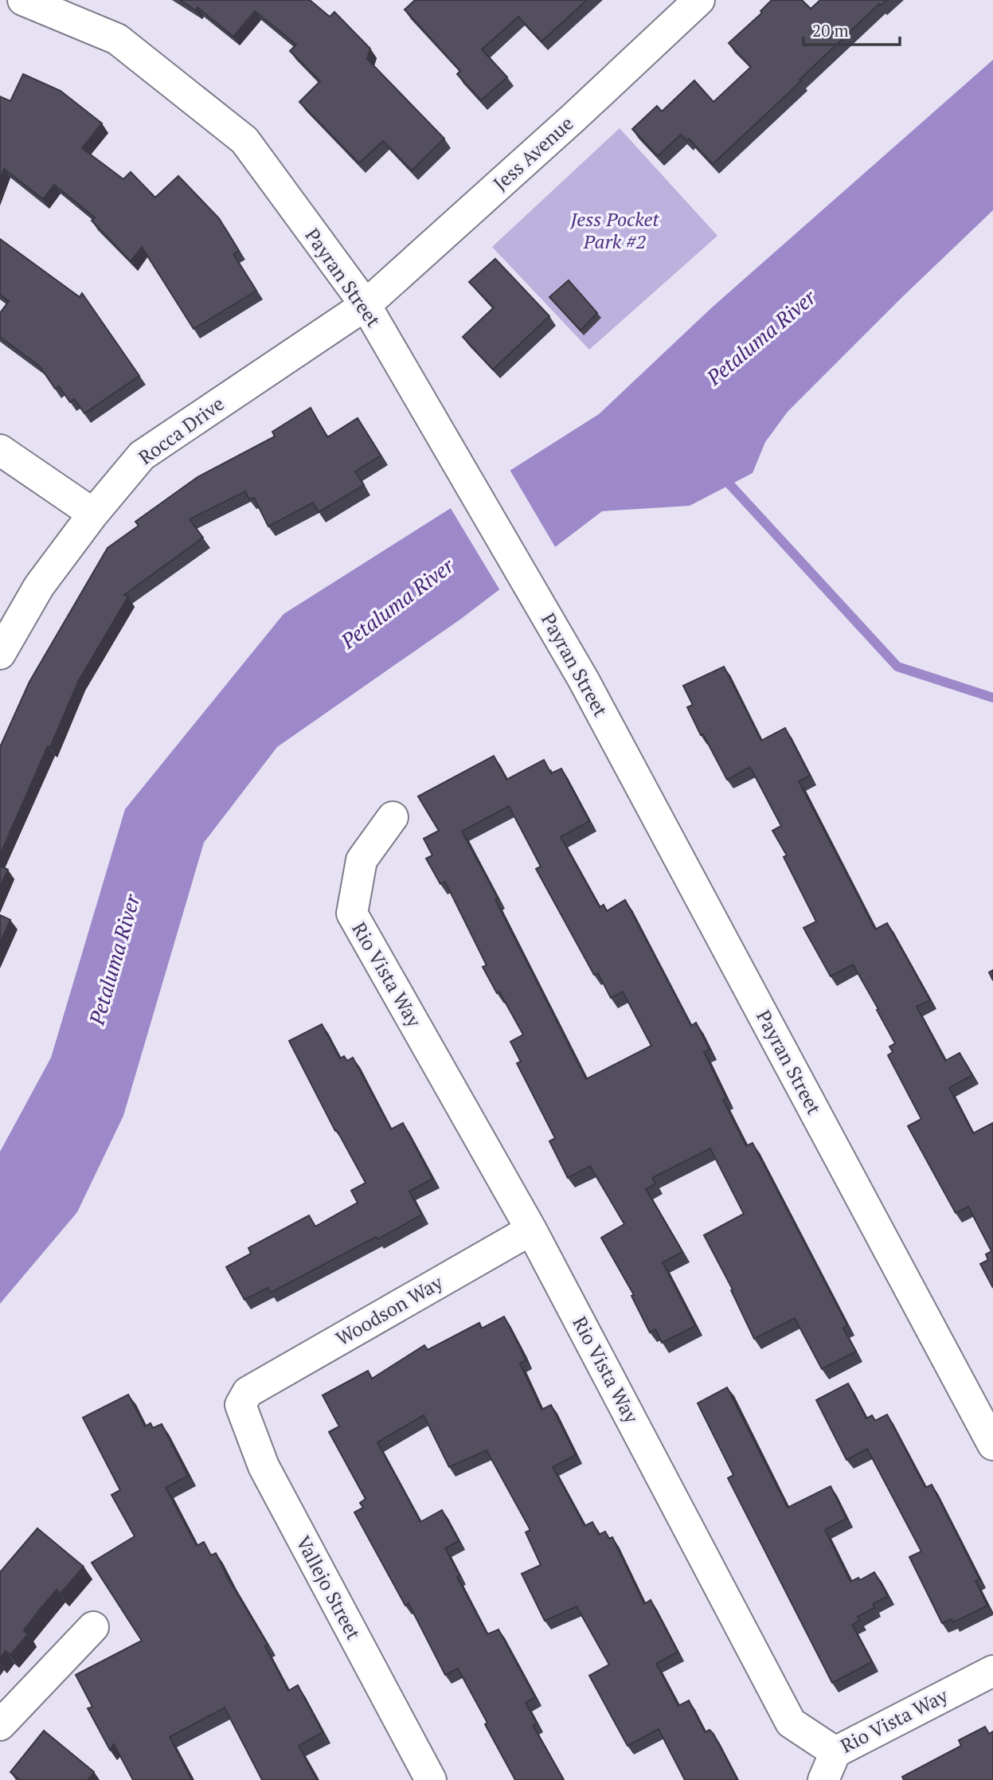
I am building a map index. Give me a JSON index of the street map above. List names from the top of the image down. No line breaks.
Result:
{"streets":{"street":["Jess Avenue","Payran Street","Rocca Drive","Rio Vista Way","Woodson Way","Vallejo Street"]},"crossings":[["Jess Avenue","Payran Street"],["Jess Avenue","Rocca Drive"],["Payran Street","Rocca Drive"],["Rio Vista Way","Woodson Way"],["Woodson Way","Vallejo Street"]],"water":["Petaluma River"],"parks":["Jess Pocket Park #2"],"scale_bar":"20 m"}
